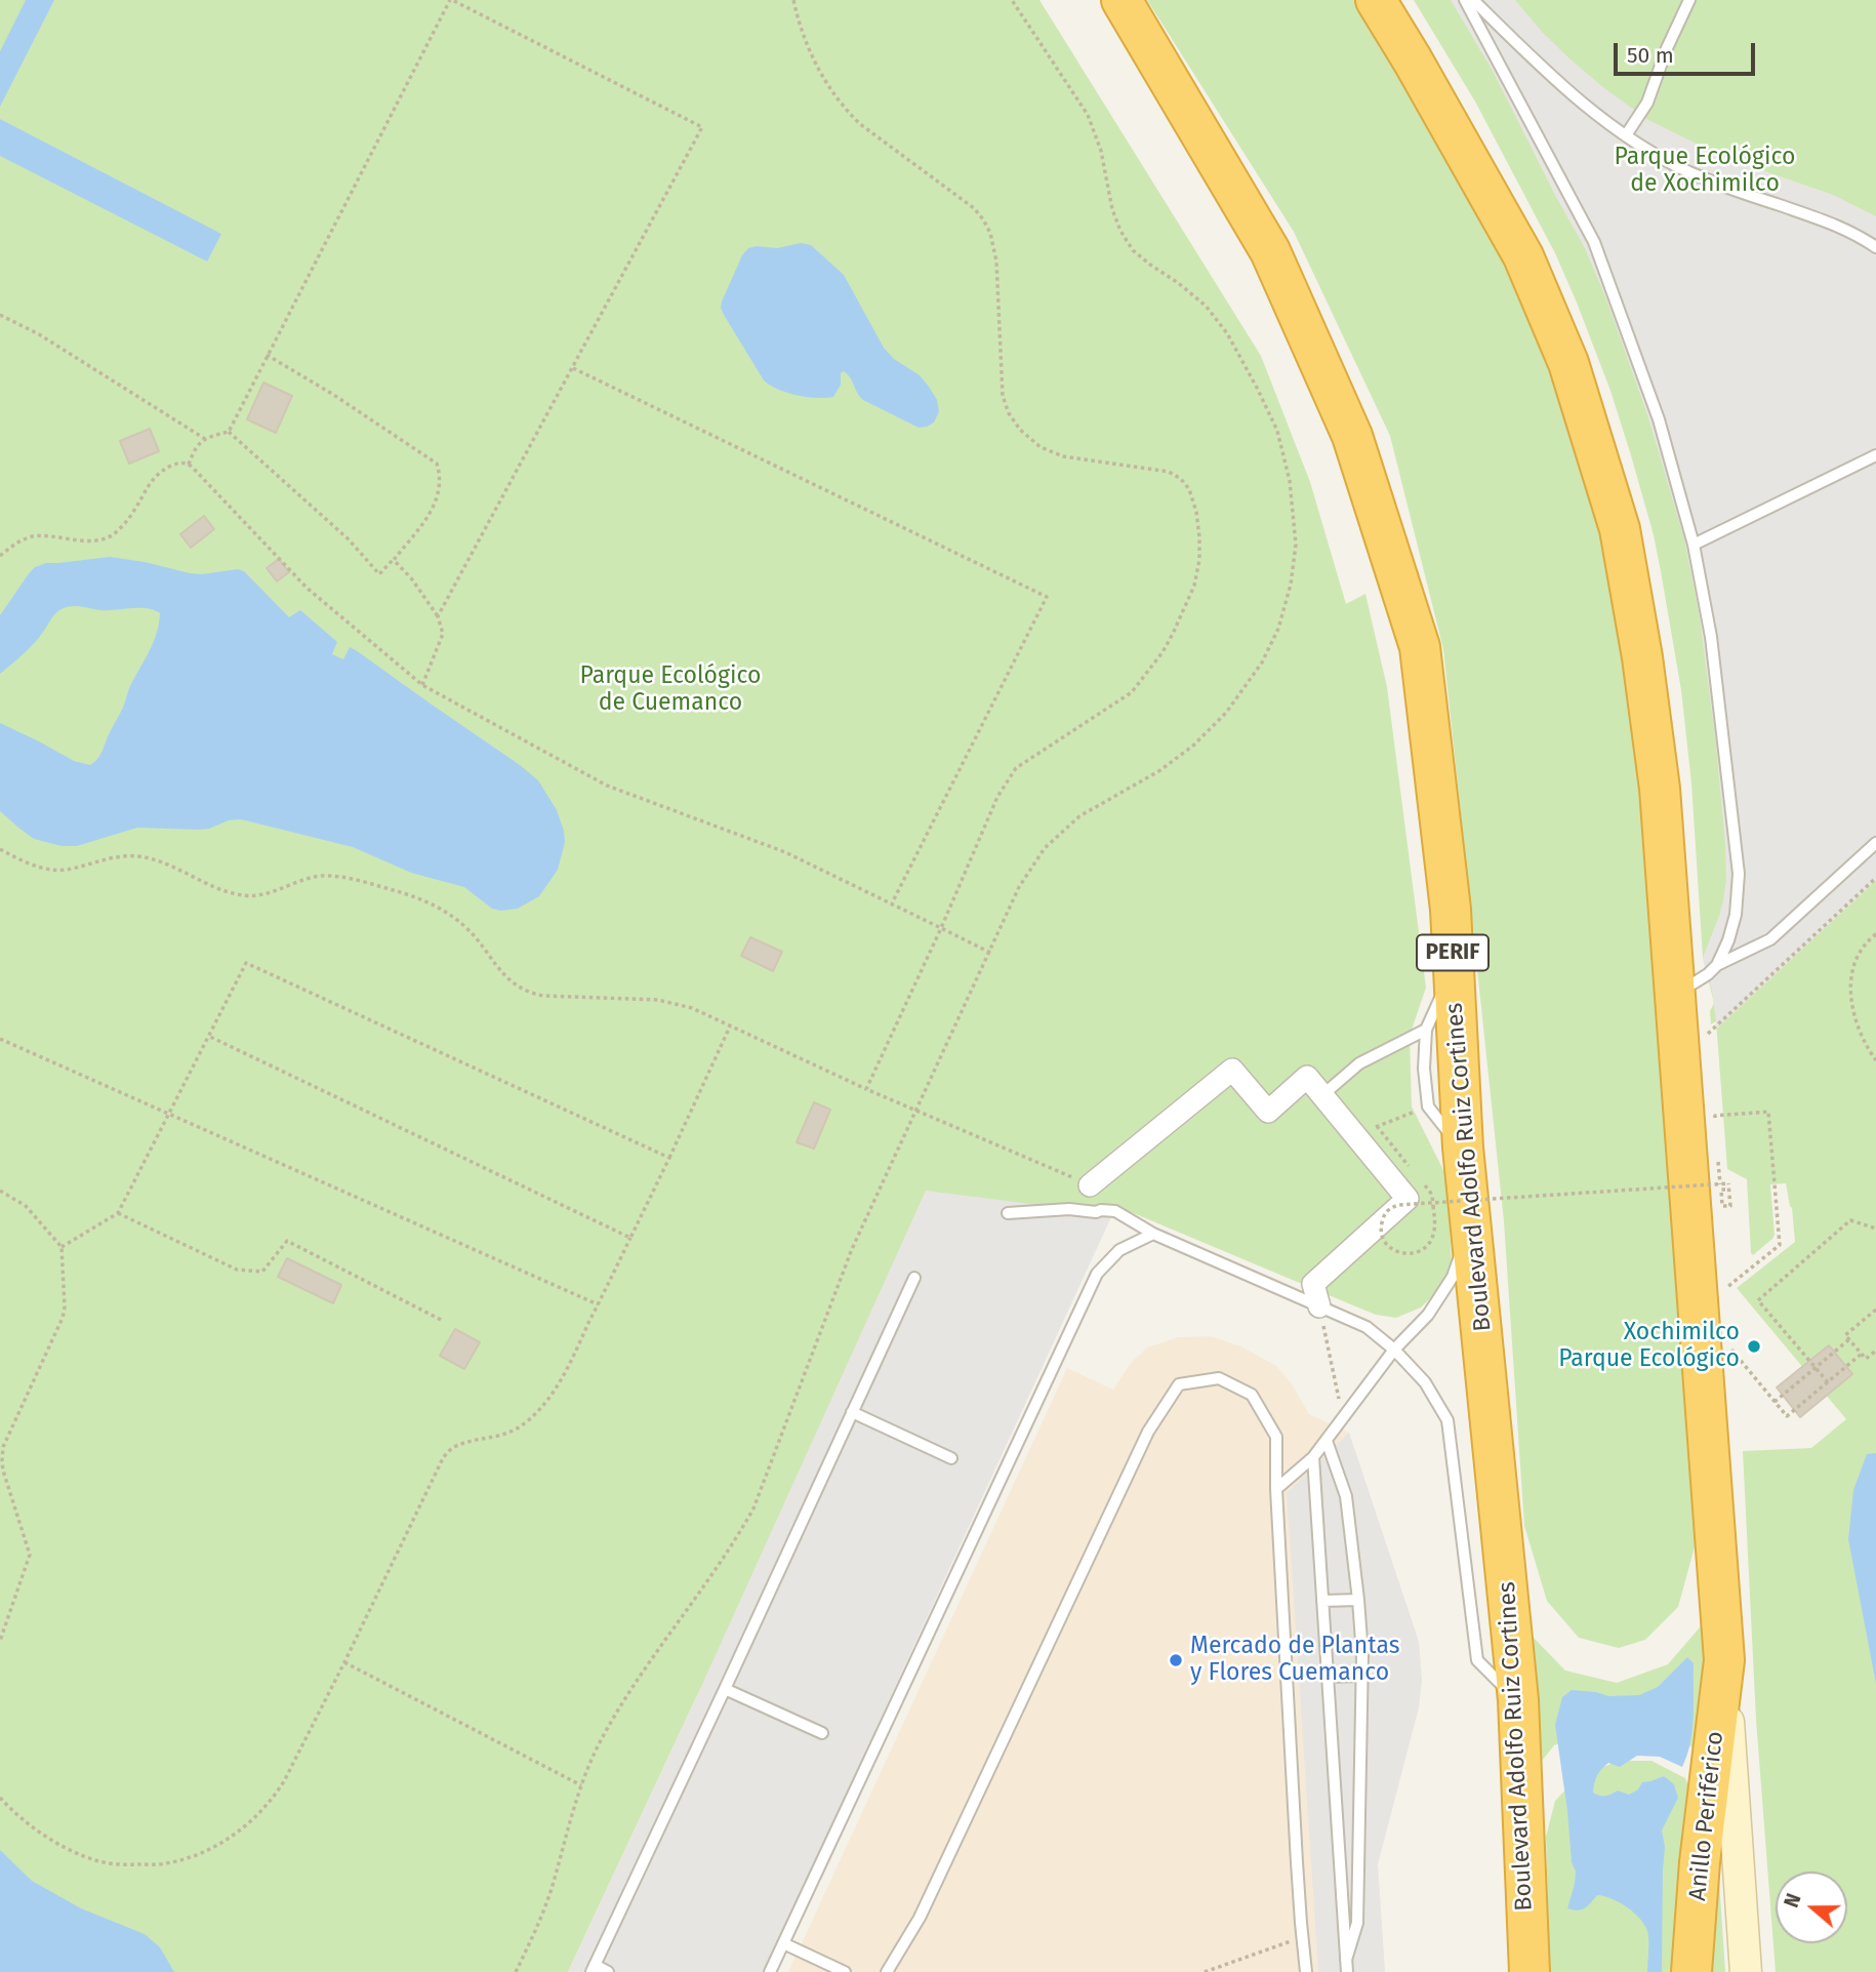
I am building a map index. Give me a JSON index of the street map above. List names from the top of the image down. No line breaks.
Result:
{"streets":{"highway":["PERIF","Boulevard Adolfo Ruiz Cortines","Anillo Periférico"]},"parks":["Parque Ecológico de Xochimilco","Parque Ecológico de Cuemanco"],"places":["Xochimilco Parque Ecológico","Mercado de Plantas y Flores Cuemanco"],"scale_bar":"50 m","north":"left"}
